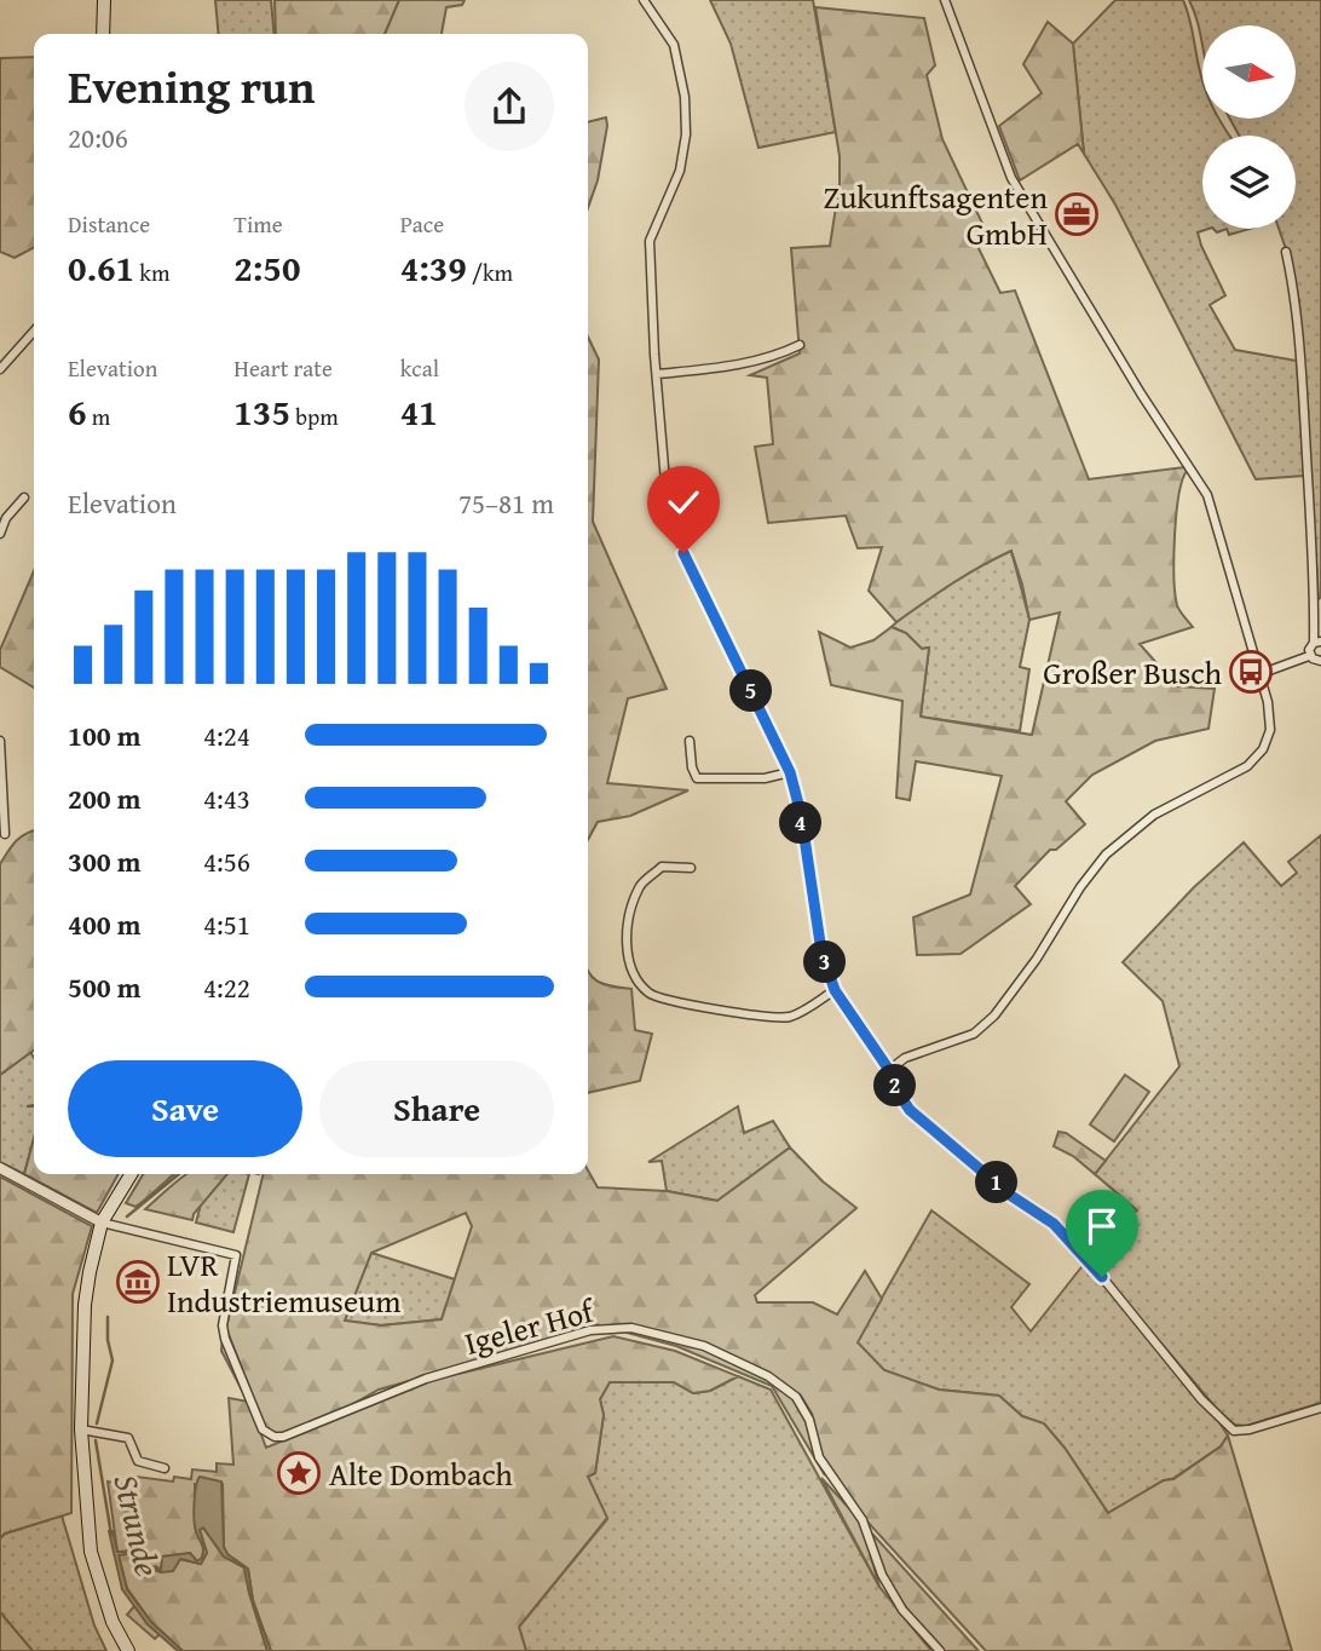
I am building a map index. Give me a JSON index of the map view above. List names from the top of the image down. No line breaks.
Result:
{"streets":{"street":["Igeler Hof"]},"water":["Strunde"],"places":{"office":["Zukunftsagenten GmbH"],"bus stop":["Großer Busch"],"museum":["LVR Industriemuseum"],"place":["Alte Dombach"]},"north":"right","page":{"heading":["Evening run","20:06"],"stats":[["Distance","0.61 km"],["Time","2:50"],["Pace","4:39 /km"],["Elevation","6 m"],["Heart rate","135 bpm"],["kcal","41"]],"chart":["Elevation","75–81 m"],"pins":["5","4","3","2","1"],"list":[{"name":"100 m","note":"4:24"},{"name":"200 m","note":"4:43"},{"name":"300 m","note":"4:56"},{"name":"400 m","note":"4:51"},{"name":"500 m","note":"4:22"}],"buttons":["Save","Share"]}}
